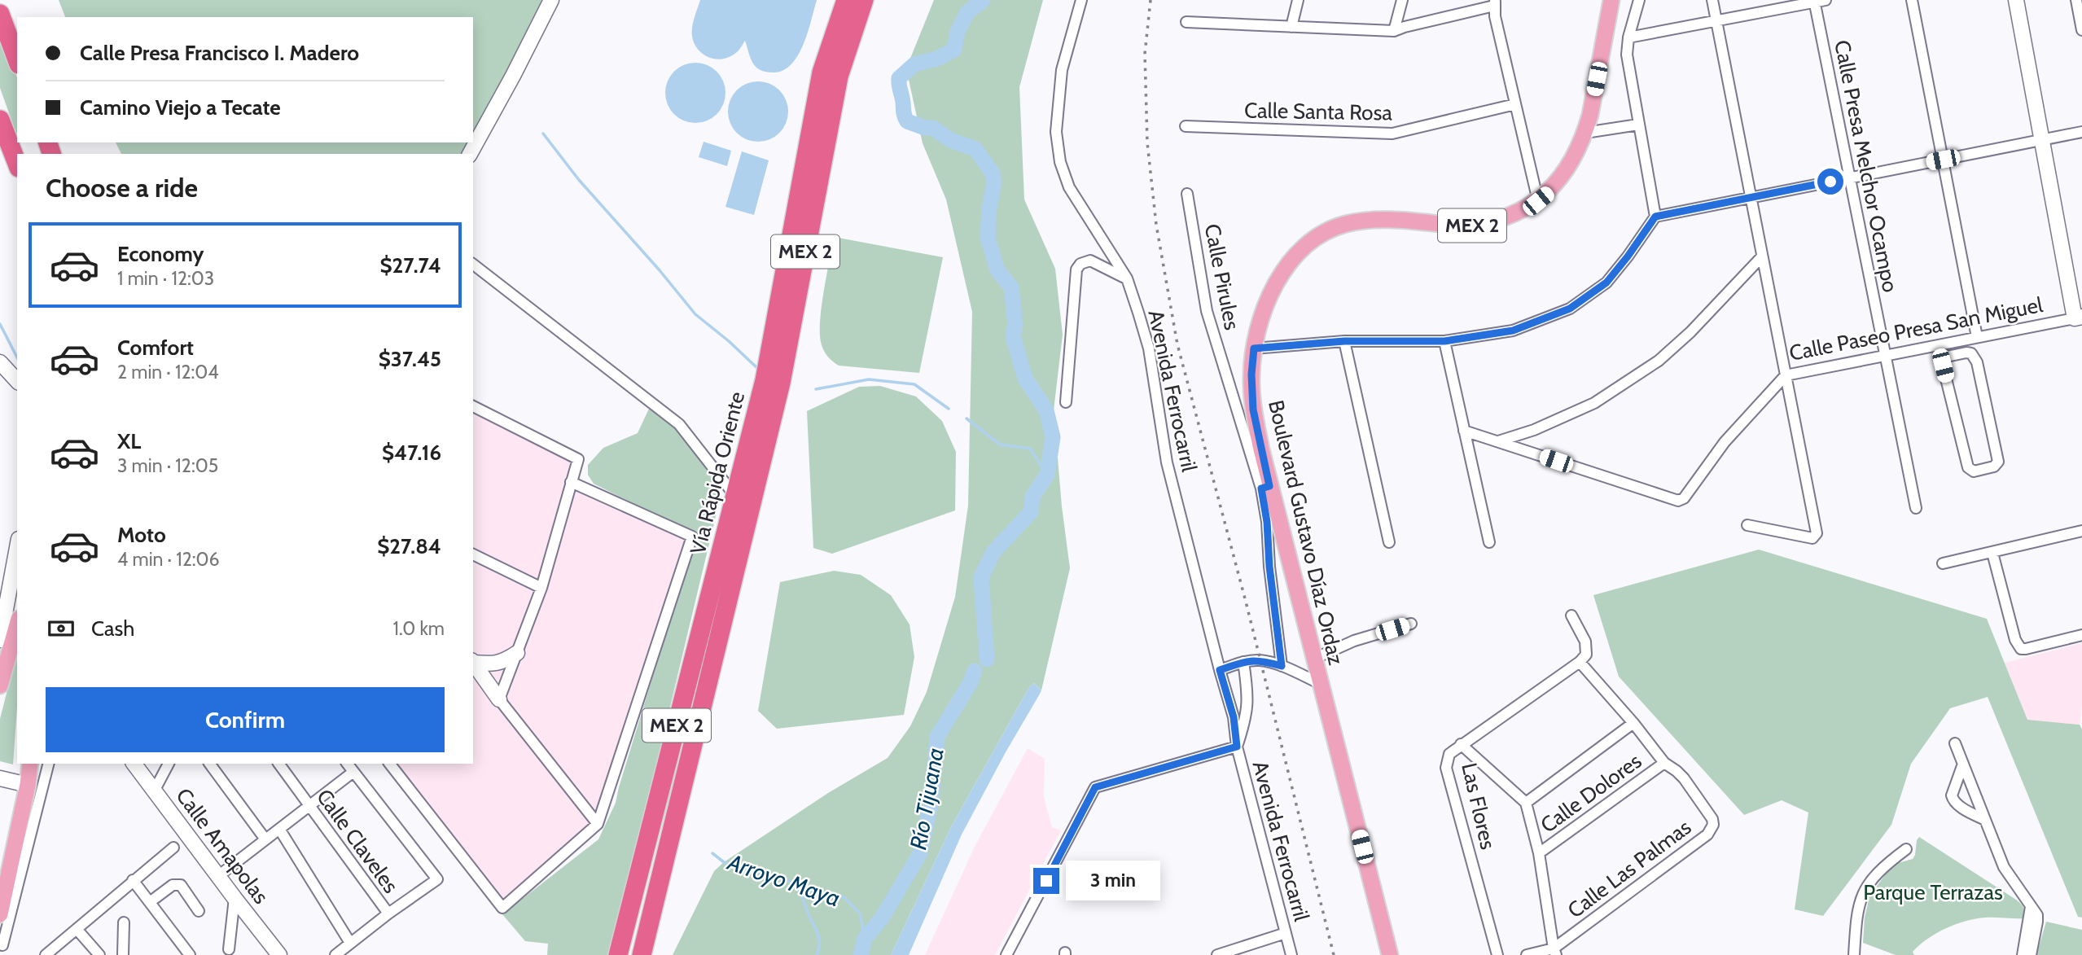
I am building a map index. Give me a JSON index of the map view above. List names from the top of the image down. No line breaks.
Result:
{"streets":{"highway":["MEX 2","Vía Rápida Oriente"],"main road":["Boulevard Gustavo Díaz Ordaz"],"street":["Calle Santa Rosa","Calle Presa Melchor Ocampo","Calle Pirules","Calle Paseo Presa San Miguel","Avenida Ferrocarril","Calle Dolores","Las Flores","Calle Claveles","Calle Amapolas","Calle Las Palmas"]},"crossings":[["Calle Presa Melchor Ocampo","Calle Paseo Presa San Miguel"],["Calle Pirules","Boulevard Gustavo Díaz Ordaz"],["Calle Dolores","Calle Las Palmas"],["Las Flores","Calle Las Palmas"]],"water":["Río Tijuana","Arroyo Maya"],"parks":["Parque Terrazas"],"page":{"banner":["Calle Presa Francisco I. Madero","Camino Viejo a Tecate"],"heading":"Choose a ride","list":[{"name":"Economy","note":"1 min · 12:03","value":"$27.74"},{"name":"Comfort","note":"2 min · 12:04","value":"$37.45"},{"name":"XL","note":"3 min · 12:05","value":"$47.16"},{"name":"Moto","note":"4 min · 12:06","value":"$27.84"}],"pay":["Cash","1.0 km"],"buttons":"Confirm","bubble":"3 min"}}
